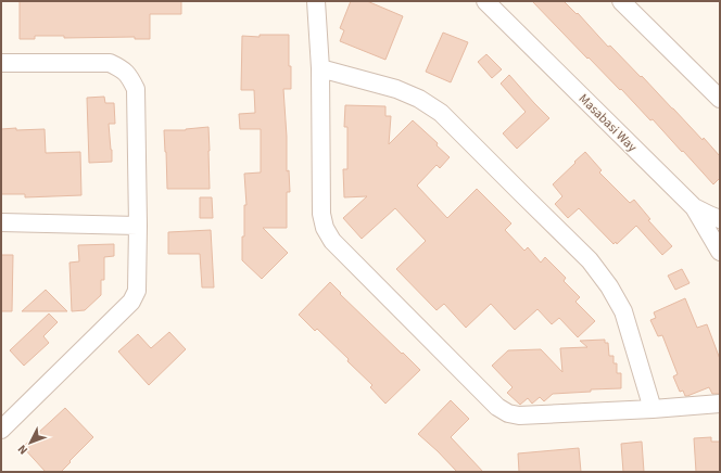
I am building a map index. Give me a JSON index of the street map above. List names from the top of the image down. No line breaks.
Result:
{"streets":{"street":["Masabasi Way"]},"north":"bottom left"}
